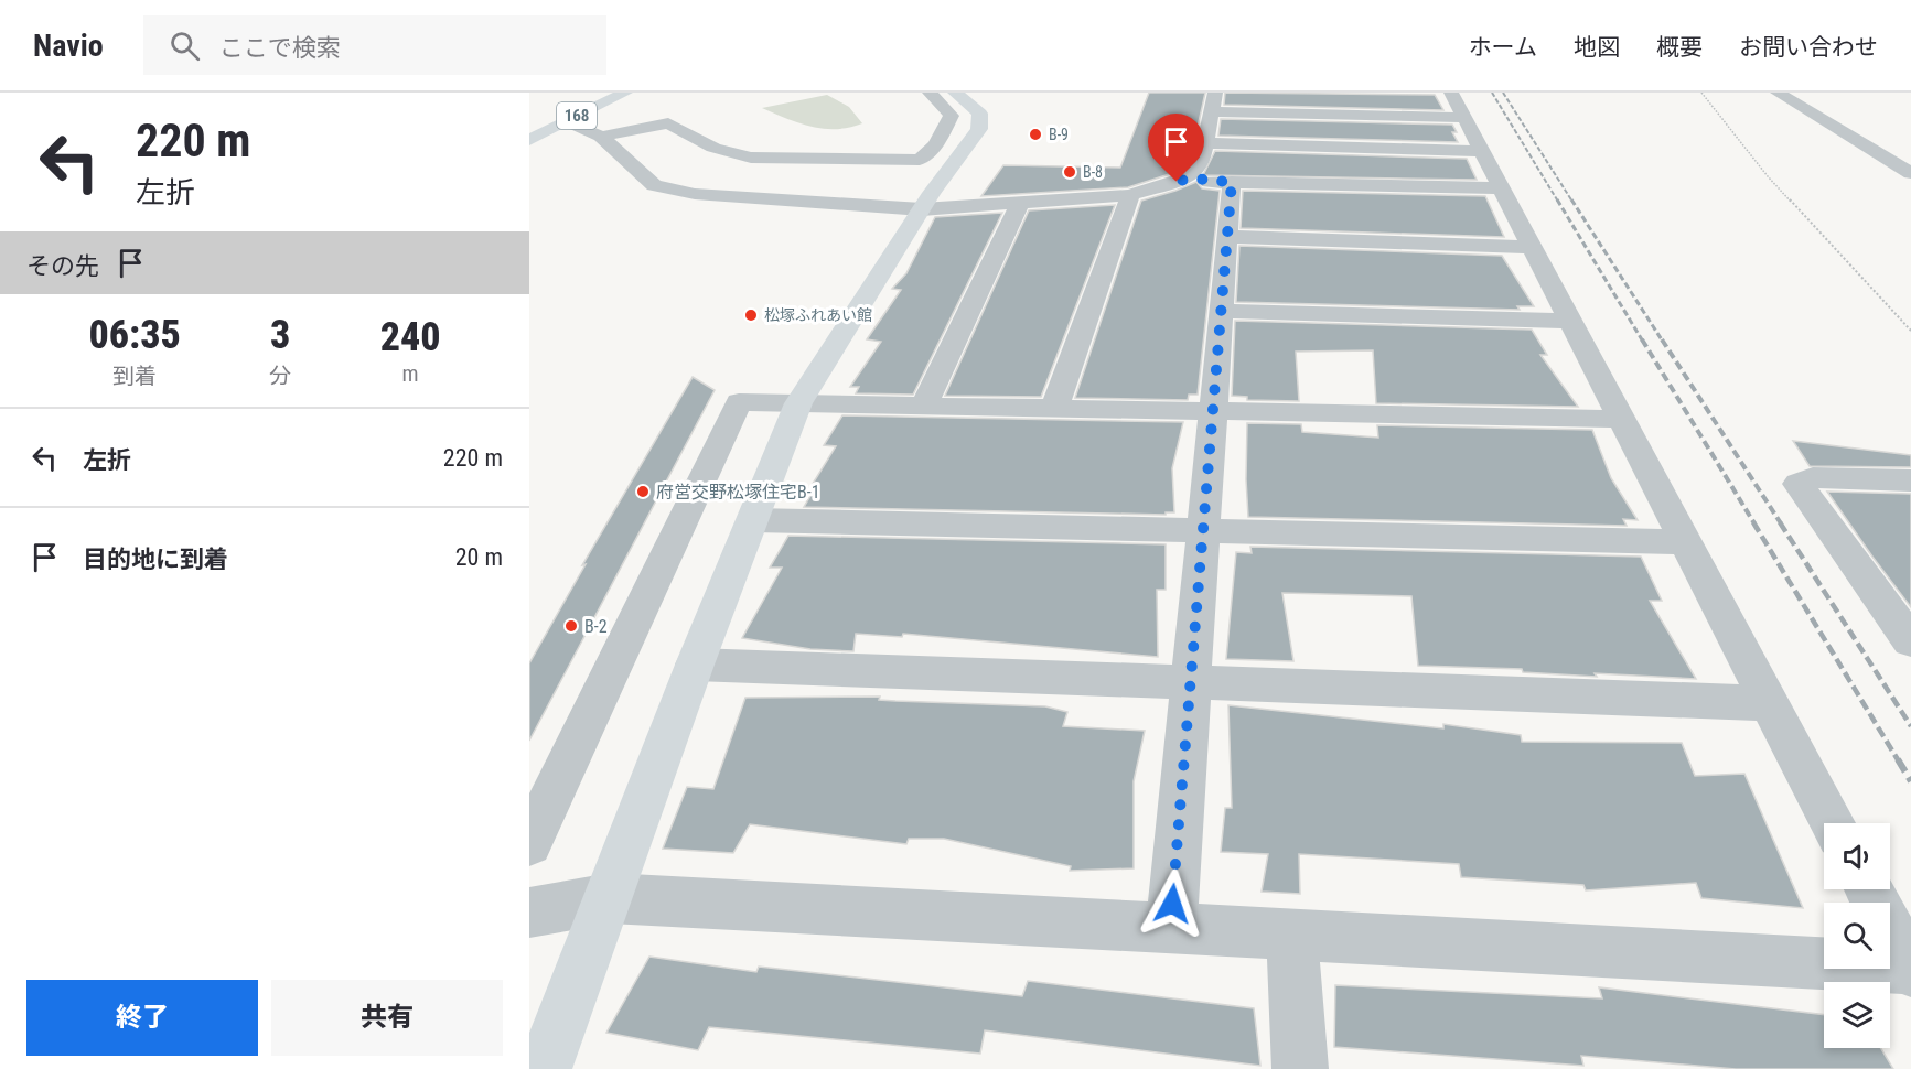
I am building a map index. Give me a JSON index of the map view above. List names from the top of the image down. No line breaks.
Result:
{"streets":{"main road":["168"]},"places":["B-9","B-8","松塚ふれあい館","府営交野松塚住宅B-1","B-2"],"page":{"header":"Navio","search":"ここで検索","nav":["ホーム","地図","概要","お問い合わせ"],"turn":["220 m","左折"],"then":"その先","eta":["06:35","到着","3","分","240","m"],"list":[{"name":"左折","value":"220 m"},{"name":"目的地に到着","value":"20 m"}],"buttons":["終了","共有"]}}
